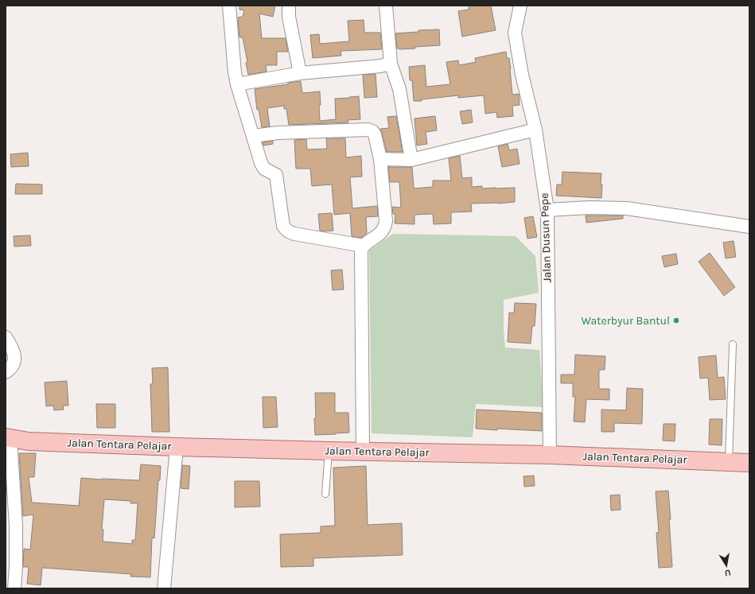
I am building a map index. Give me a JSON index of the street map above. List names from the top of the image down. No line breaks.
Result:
{"streets":{"main road":["Jalan Tentara Pelajar"],"street":["Jalan Dusun Pepe"]},"crossings":[["Jalan Dusun Pepe","Jalan Tentara Pelajar"]],"places":["Waterbyur Bantul"],"north":"bottom"}
